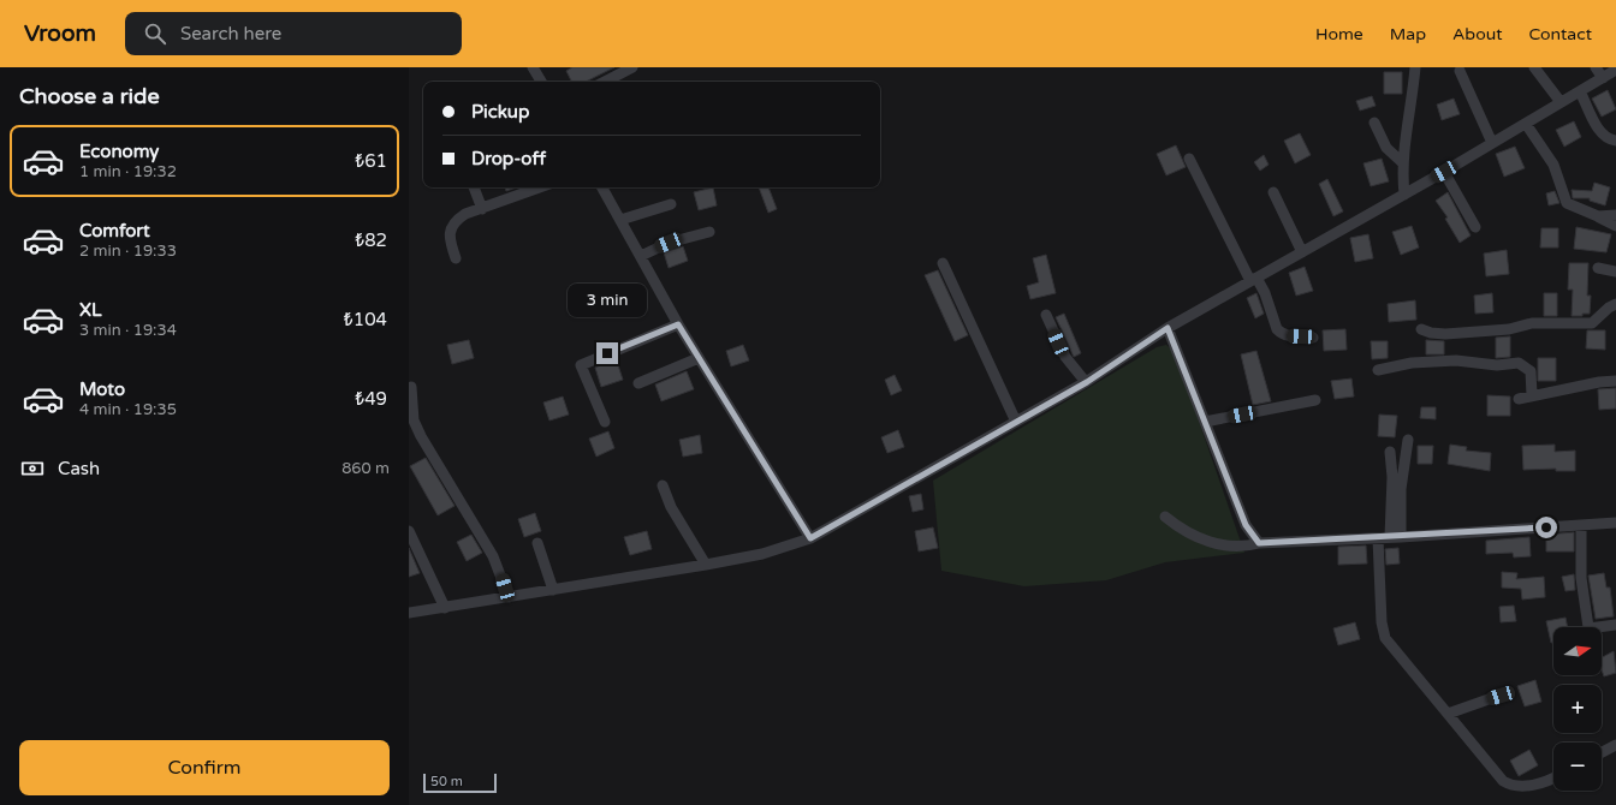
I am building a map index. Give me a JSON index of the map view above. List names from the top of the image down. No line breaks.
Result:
{"scale_bar":"50 m","north":"right","page":{"header":"Vroom","search":"Search here","nav":["Home","Map","About","Contact"],"heading":"Choose a ride","banner":["Pickup","Drop-off"],"list":[{"name":"Economy","note":"1 min · 19:32","value":"₺61"},{"name":"Comfort","note":"2 min · 19:33","value":"₺82"},{"name":"XL","note":"3 min · 19:34","value":"₺104"},{"name":"Moto","note":"4 min · 19:35","value":"₺49"}],"bubble":"3 min","pay":["Cash","860 m"],"map_buttons":["+","−"],"buttons":"Confirm","scale":"50 m"}}
